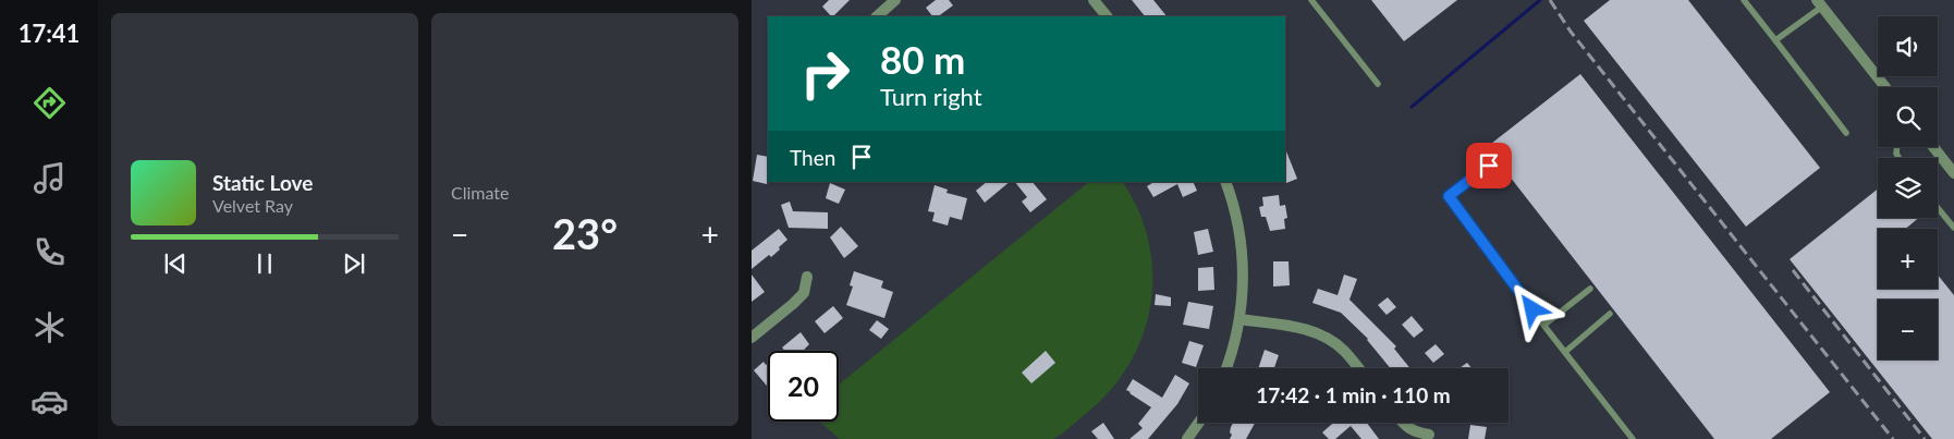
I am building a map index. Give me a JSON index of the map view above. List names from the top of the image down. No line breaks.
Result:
{"page":{"tabs":"17:41","tile":"Climate","map_buttons":["+","−"],"turn":["80 m","Turn right"],"then":"Then","song":["Static Love","Velvet Ray"],"heat":["−","23°","+"],"limit":"20","trip":"17:42 · 1 min · 110 m"}}
